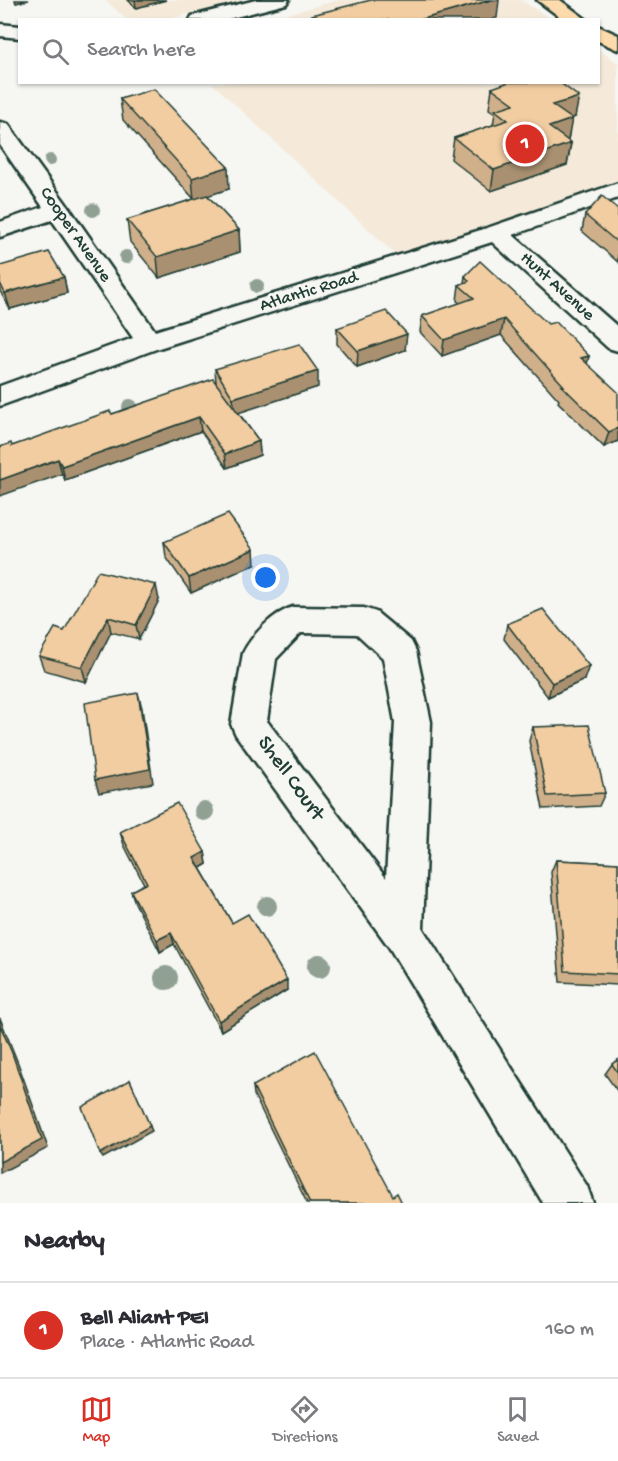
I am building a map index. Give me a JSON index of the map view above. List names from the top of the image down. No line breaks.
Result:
{"streets":{"street":["Cooper Avenue","Hunt Avenue","Atlantic Road","Shell Court"]},"crossings":[["Cooper Avenue","Atlantic Road"],["Hunt Avenue","Atlantic Road"]],"page":{"search":"Search here","pins":"1","heading":"Nearby","list":[{"mark":"1","name":"Bell Aliant PEI","note":"Place · Atlantic Road","value":"160 m"}],"nav":["Map","Directions","Saved"]}}
